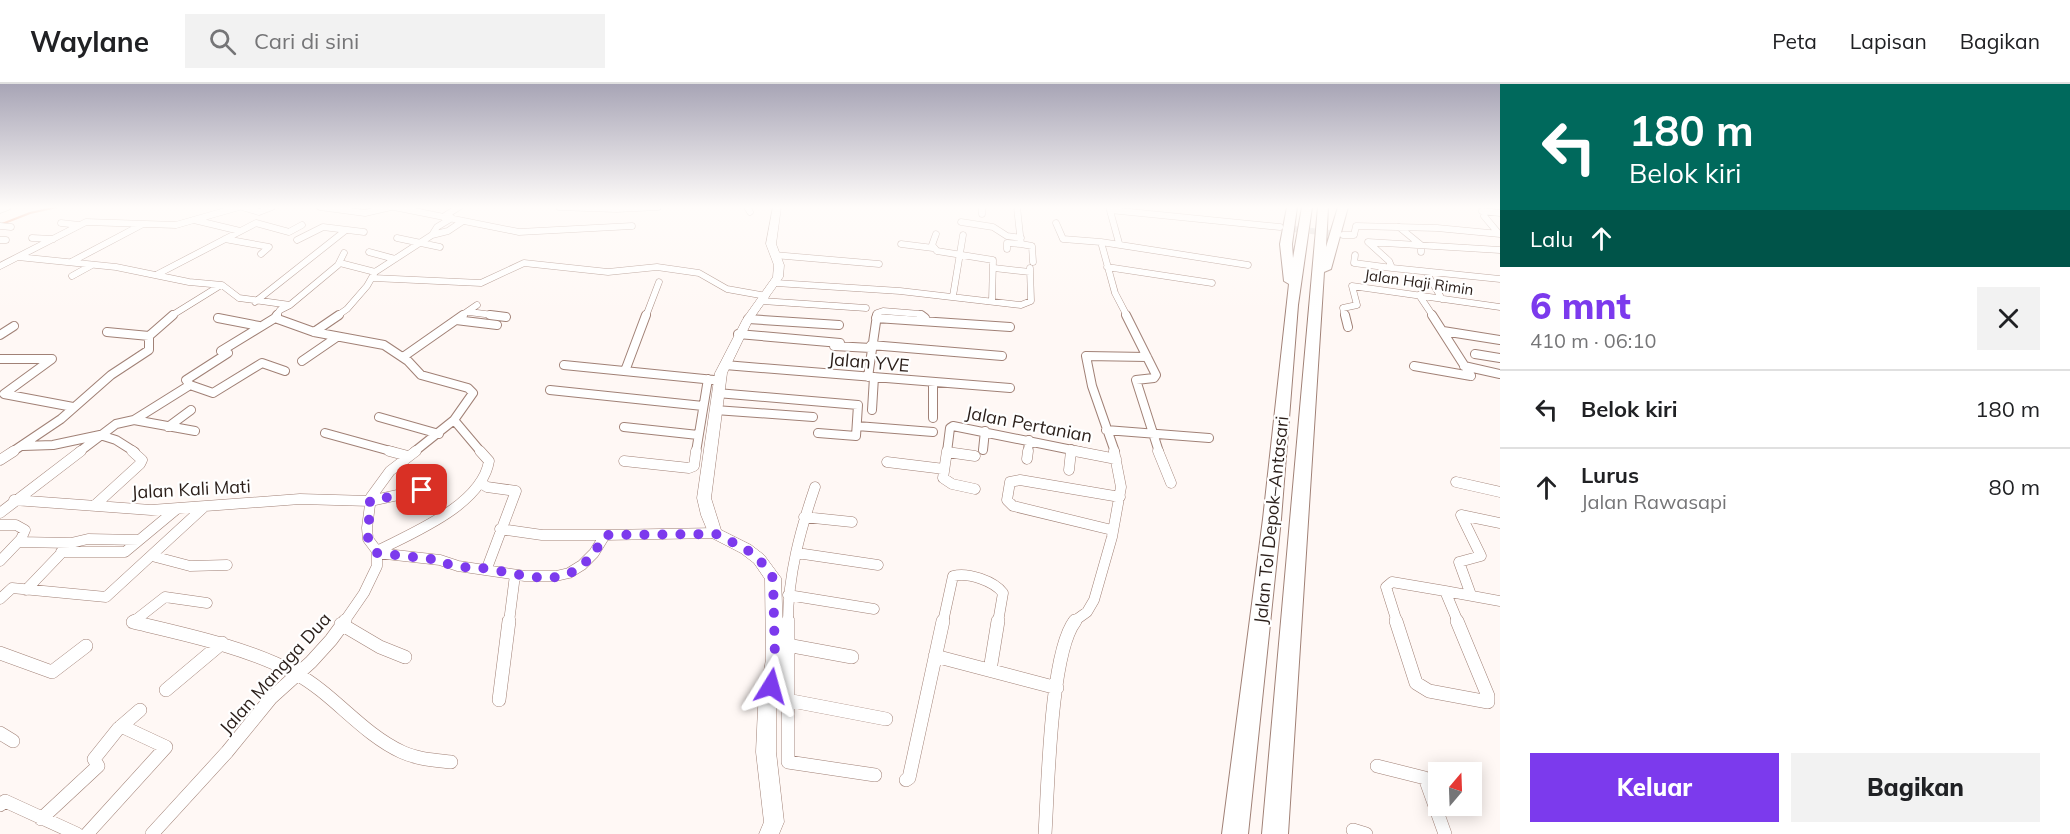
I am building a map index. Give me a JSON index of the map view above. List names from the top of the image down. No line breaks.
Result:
{"streets":{"highway":["Jalan Tol Depok–Antasari"],"street":["Jalan Haji Rimin","Jalan YVE","Jalan Pertanian","Jalan Kali Mati","Jalan Mangga Dua"]},"north":"top","page":{"header":"Waylane","search":"Cari di sini","nav":["Peta","Lapisan","Bagikan"],"turn":["180 m","Belok kiri"],"then":"Lalu","heading":["6 mnt","410 m · 06:10"],"list":[{"name":"Belok kiri","value":"180 m"},{"name":"Lurus","note":"Jalan Rawasapi","value":"80 m"}],"buttons":["Keluar","Bagikan"]}}
